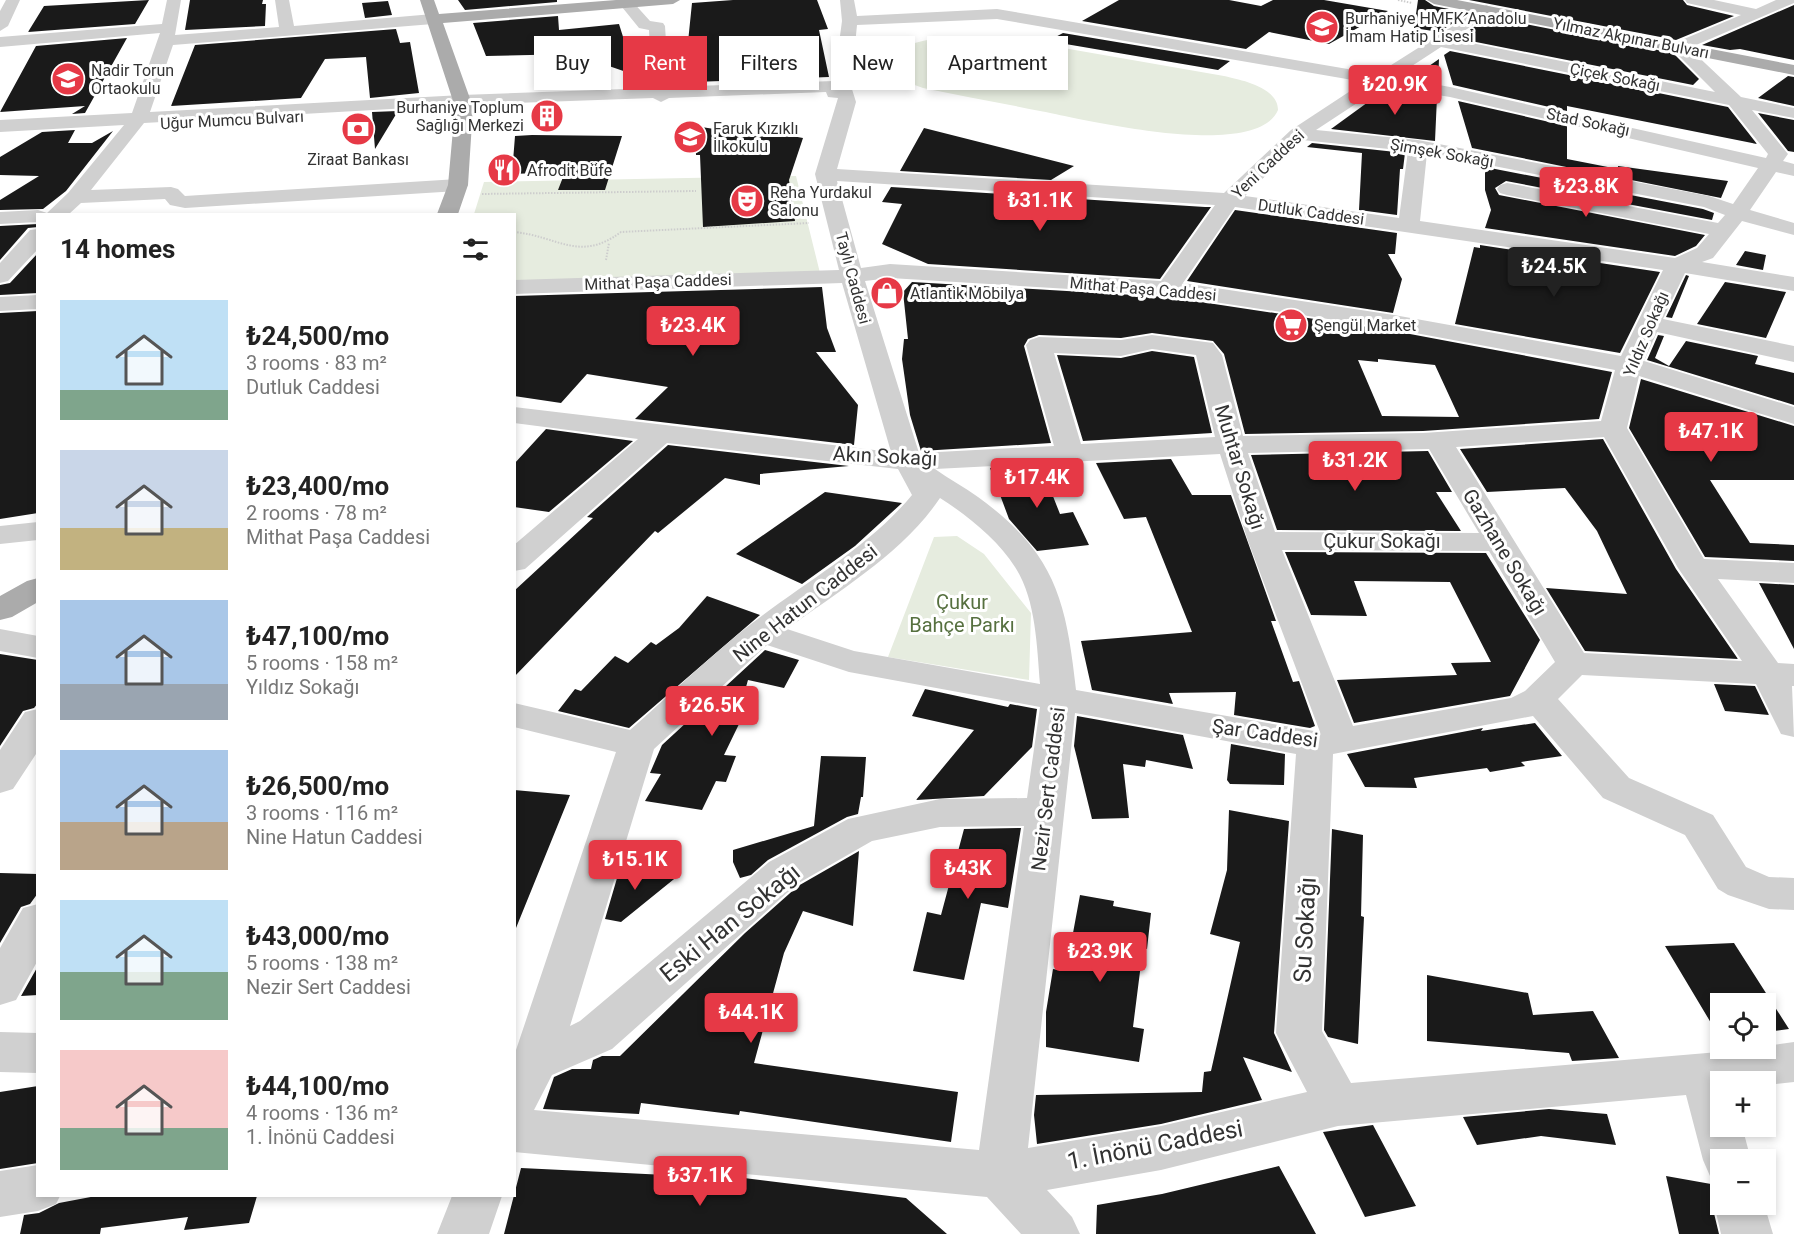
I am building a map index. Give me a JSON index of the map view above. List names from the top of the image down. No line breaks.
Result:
{"streets":{"main road":["Yılmaz Akpınar Bulvarı"],"street":["Çiçek Sokağı","Uğur Mumcu Bulvarı","Stad Sokağı","Şimşek Sokağı","Yeni Caddesi","Dutluk Caddesi","Taylı Caddesi","Mithat Paşa Caddesi","Yıldız Sokağı","Akın Sokağı","Muhtar Sokağı","Çukur Sokağı","Gazhane Sokağı","Nine Hatun Caddesi","Şar Caddesi","Nezir Sert Caddesi","Eski Han Sokağı","Su Sokağı","1. İnönü Caddesi"]},"crossings":[["Yılmaz Akpınar Bulvarı","Yeni Caddesi"],["Çiçek Sokağı","Yeni Caddesi"],["Uğur Mumcu Bulvarı","Taylı Caddesi"],["Stad Sokağı","Yeni Caddesi"],["Şimşek Sokağı","Yeni Caddesi"],["Yeni Caddesi","Dutluk Caddesi"],["Yeni Caddesi","Mithat Paşa Caddesi"],["Dutluk Caddesi","Taylı Caddesi"],["Dutluk Caddesi","Yıldız Sokağı"],["Taylı Caddesi","Mithat Paşa Caddesi"],["Taylı Caddesi","Akın Sokağı"],["Taylı Caddesi","Nine Hatun Caddesi"],["Taylı Caddesi","Nezir Sert Caddesi"],["Mithat Paşa Caddesi","Yıldız Sokağı"],["Yıldız Sokağı","Akın Sokağı"],["Akın Sokağı","Muhtar Sokağı"],["Akın Sokağı","Gazhane Sokağı"],["Akın Sokağı","Nine Hatun Caddesi"],["Akın Sokağı","Nezir Sert Caddesi"],["Muhtar Sokağı","Çukur Sokağı"],["Muhtar Sokağı","Şar Caddesi"],["Muhtar Sokağı","Su Sokağı"],["Çukur Sokağı","Gazhane Sokağı"],["Gazhane Sokağı","Şar Caddesi"],["Nine Hatun Caddesi","Şar Caddesi"],["Nine Hatun Caddesi","Nezir Sert Caddesi"],["Şar Caddesi","Nezir Sert Caddesi"],["Şar Caddesi","Su Sokağı"],["Nezir Sert Caddesi","Eski Han Sokağı"],["Nezir Sert Caddesi","1. İnönü Caddesi"],["Su Sokağı","1. İnönü Caddesi"]],"parks":["Çukur Bahçe Parkı"],"places":{"school or university":["Burhaniye HMFK Anadolu İmam Hatip Lisesi","Nadir Torun Ortaokulu","Faruk Kızıklı İlkokulu"],"building":["Burhaniye Toplum Sağlığı Merkezi"],"bank":["Ziraat Bankası"],"restaurant":["Afrodit Büfe"],"theatre":["Reha Yurdakul Salonu"],"shop":["Atlantik Mobilya"],"supermarket":["Şengül Market"]},"page":{"chip":["Buy","Rent","Filters","New","Apartment"],"price":["₺20.9K","₺23.8K","₺31.1K","₺24.5K","₺23.4K","₺47.1K","₺31.2K","₺17.4K","₺26.5K","₺15.1K","₺43K","₺23.9K","₺44.1K","₺37.1K"],"heading":"14 homes","list":[{"name":"₺24,500/mo","note":"3 rooms · 83 m² · Dutluk Caddesi"},{"name":"₺23,400/mo","note":"2 rooms · 78 m² · Mithat Paşa Caddesi"},{"name":"₺47,100/mo","note":"5 rooms · 158 m² · Yıldız Sokağı"},{"name":"₺26,500/mo","note":"3 rooms · 116 m² · Nine Hatun Caddesi"},{"name":"₺43,000/mo","note":"5 rooms · 138 m² · Nezir Sert Caddesi"},{"name":"₺44,100/mo","note":"4 rooms · 136 m² · 1. İnönü Caddesi"}],"map_buttons":["+","−"]}}
